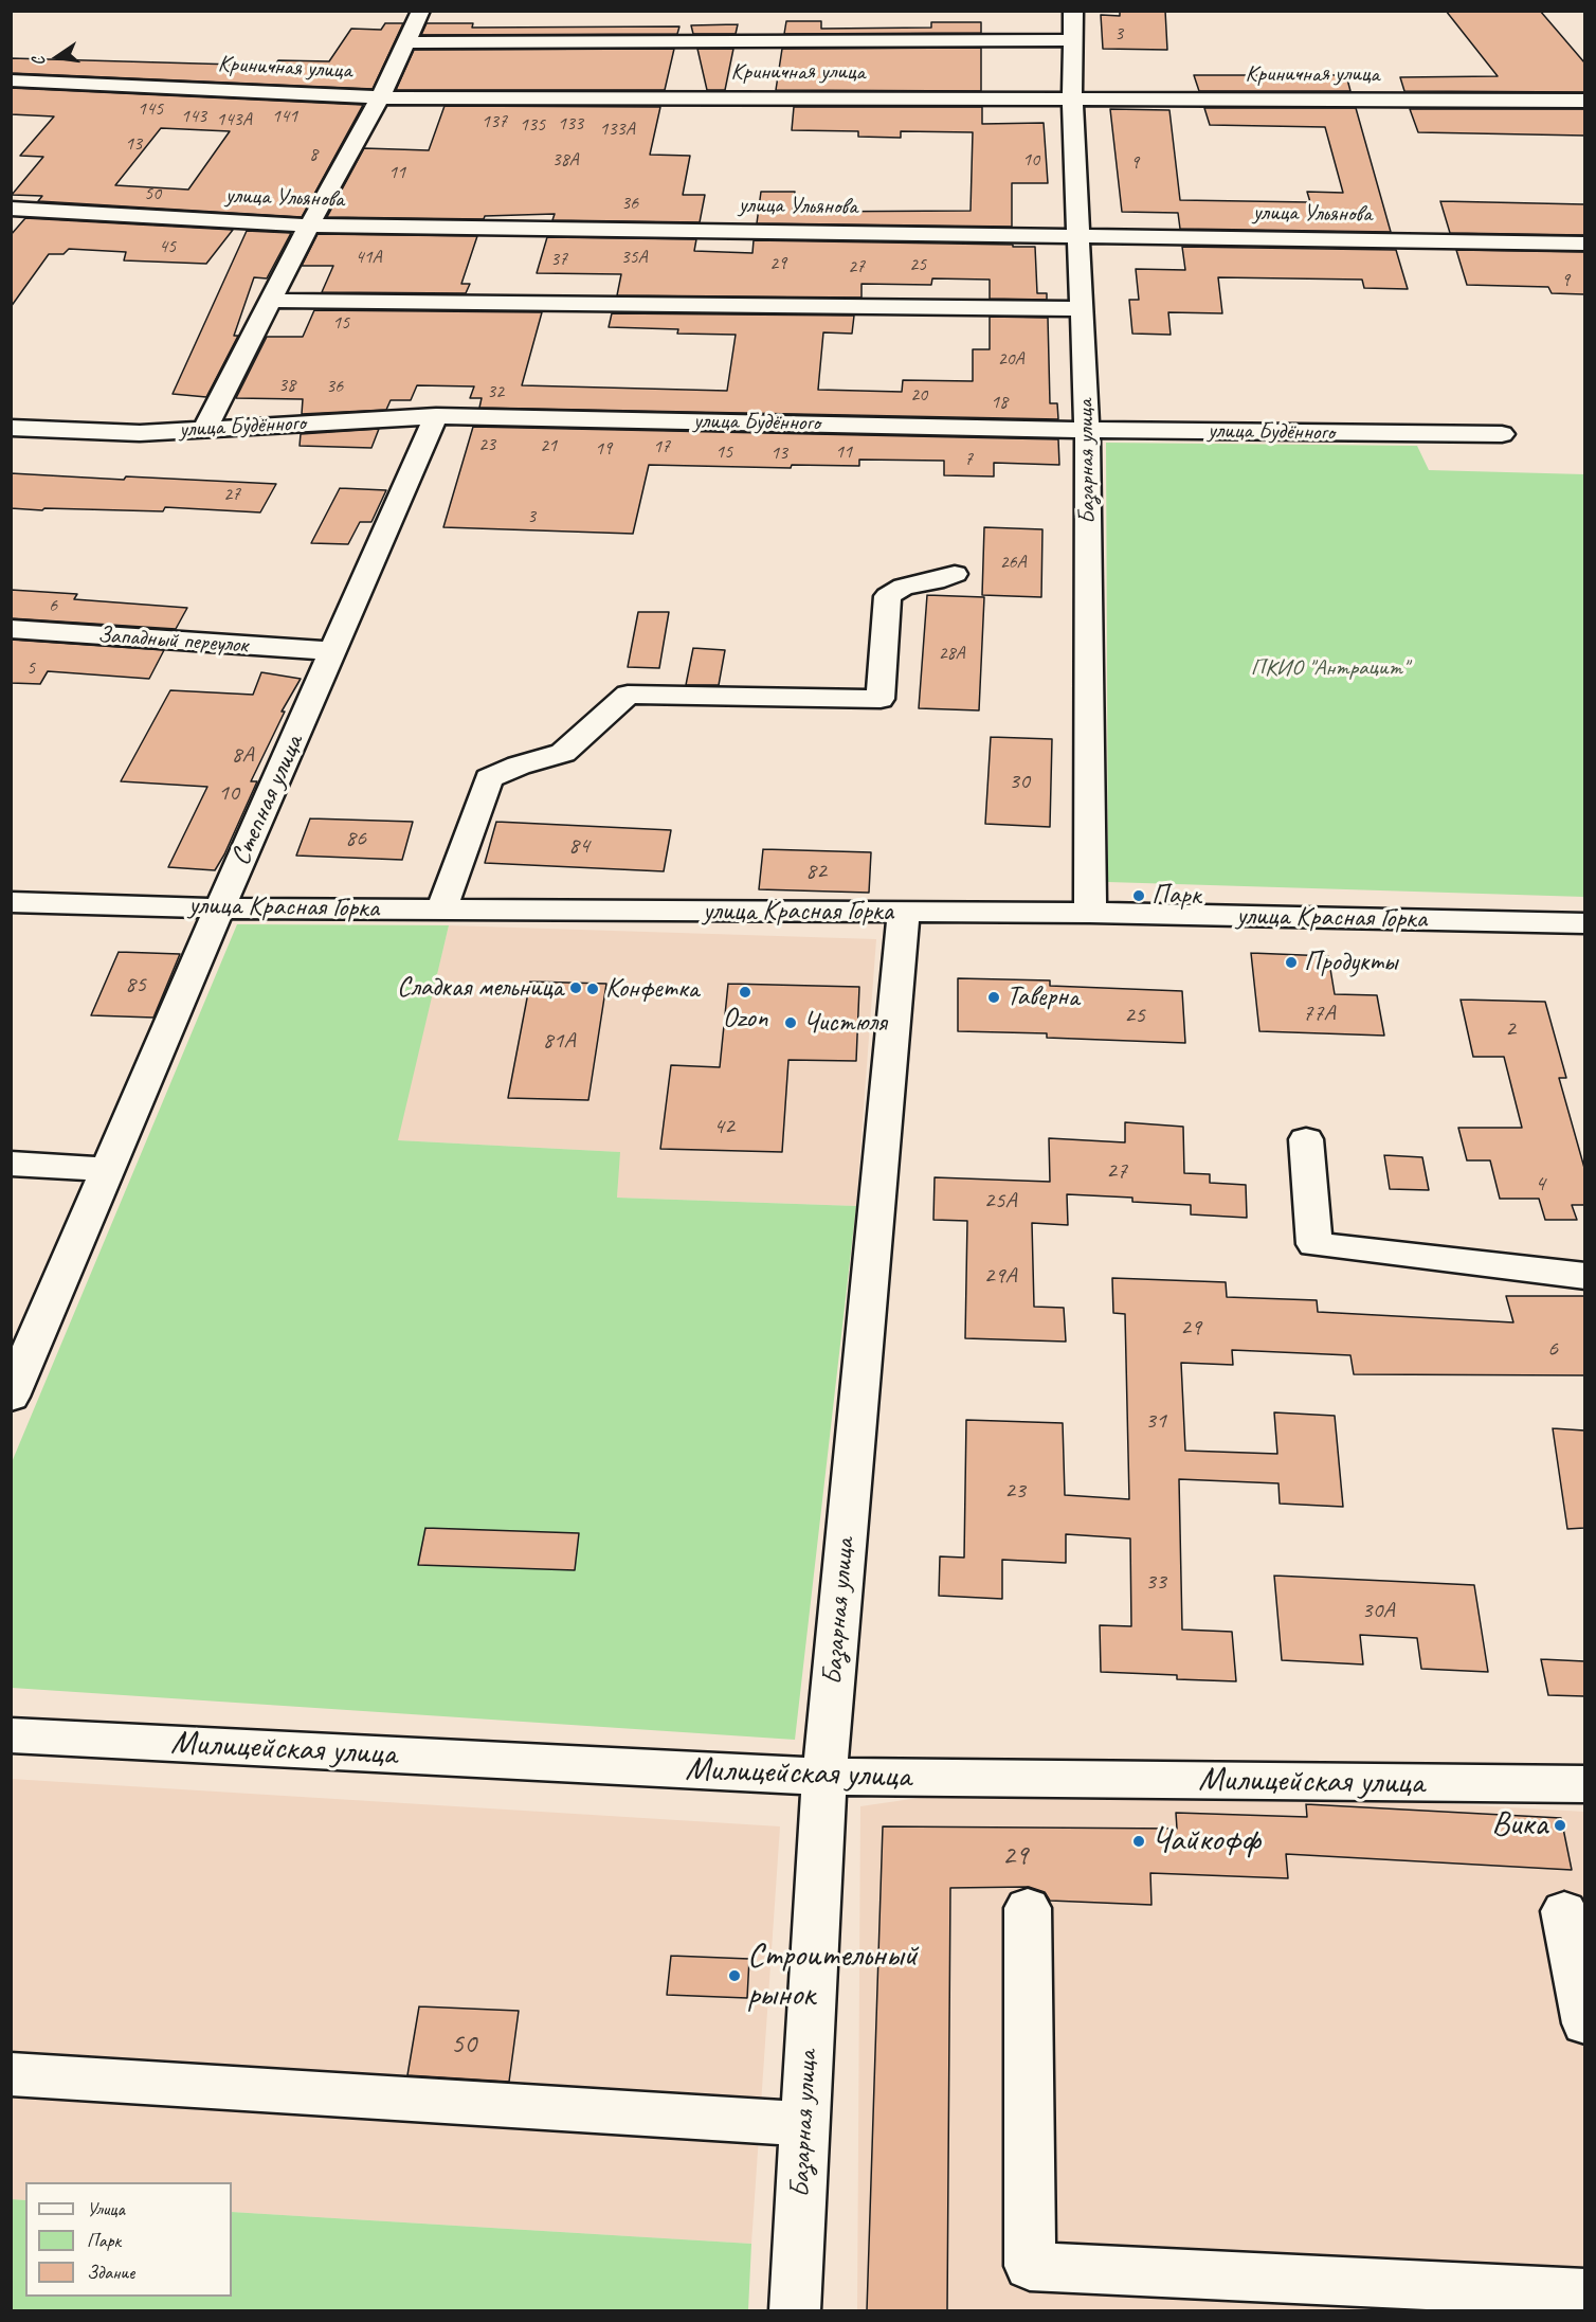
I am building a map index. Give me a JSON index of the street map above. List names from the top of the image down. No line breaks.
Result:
{"streets":{"street":["Криничная улица","улица Ульянова","улица Будённого","Базарная улица","Западный переулок","Степная улица","улица Красная Горка","Милицейская улица"]},"crossings":[["Криничная улица","Базарная улица"],["улица Ульянова","Базарная улица"],["улица Будённого","Базарная улица"],["улица Будённого","Степная улица"],["Базарная улица","улица Красная Горка"],["Базарная улица","Милицейская улица"],["Западный переулок","Степная улица"],["Степная улица","улица Красная Горка"]],"parks":["ПКИО \"Антрацит\""],"places":["Парк","Продукты","Сладкая мельница","Конфетка","Ozon","Таверна","Чистюля","Вика","Чайкофф","Строительный рынок"],"house_numbers":["3","145","143","141","143А","137","133","135","133А","13","8","38А","10","9","11","50","36","45","41А","35А","37","29","25","27","9","15","20А","38","36","32","20","18","23","21","17","19","15","11","13","7","27","3","26А","6","28А","5","8А","30","10","86","84","82","85","77А","25","2","81А","42","27","4","25А","29А","29","6","31","23","33","30А","29","50"],"legend":["Улица","Парк","Здание"],"north":"left"}
